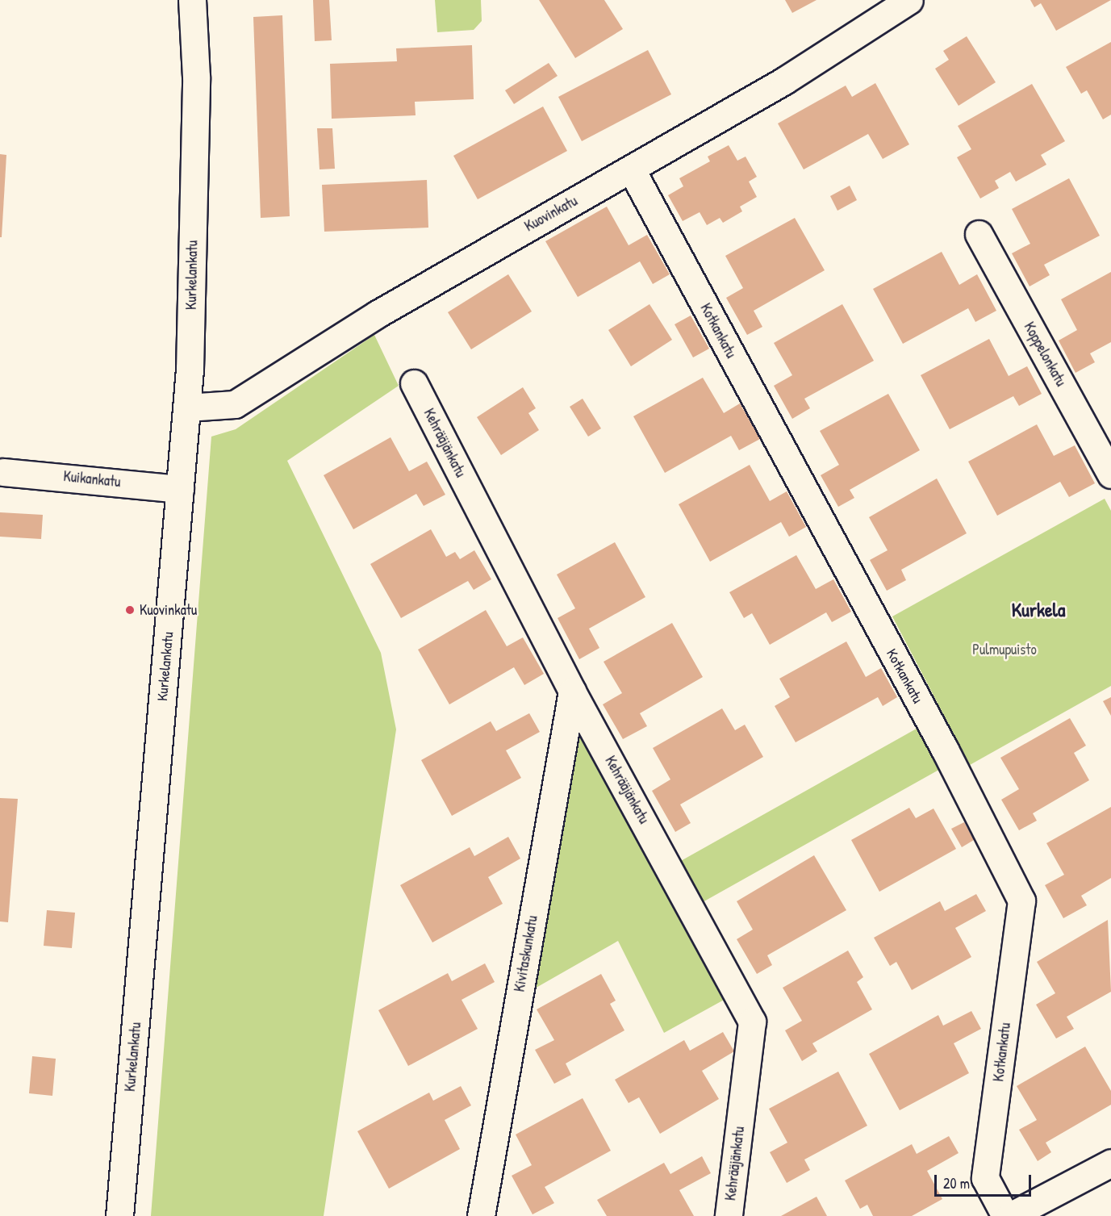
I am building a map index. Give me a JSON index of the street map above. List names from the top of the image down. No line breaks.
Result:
{"streets":{"street":["Kuovinkatu","Kurkelankatu","Kotkankatu","Koppelonkatu","Kehrääjänkatu","Kuikankatu","Kivitaskunkatu"]},"crossings":[["Kuovinkatu","Kurkelankatu"],["Kuovinkatu","Kotkankatu"],["Kurkelankatu","Kuikankatu"],["Kehrääjänkatu","Kivitaskunkatu"]],"districts":["Kurkela"],"parks":["Pulmupuisto"],"places":["Kuovinkatu"],"scale_bar":"20 m"}
